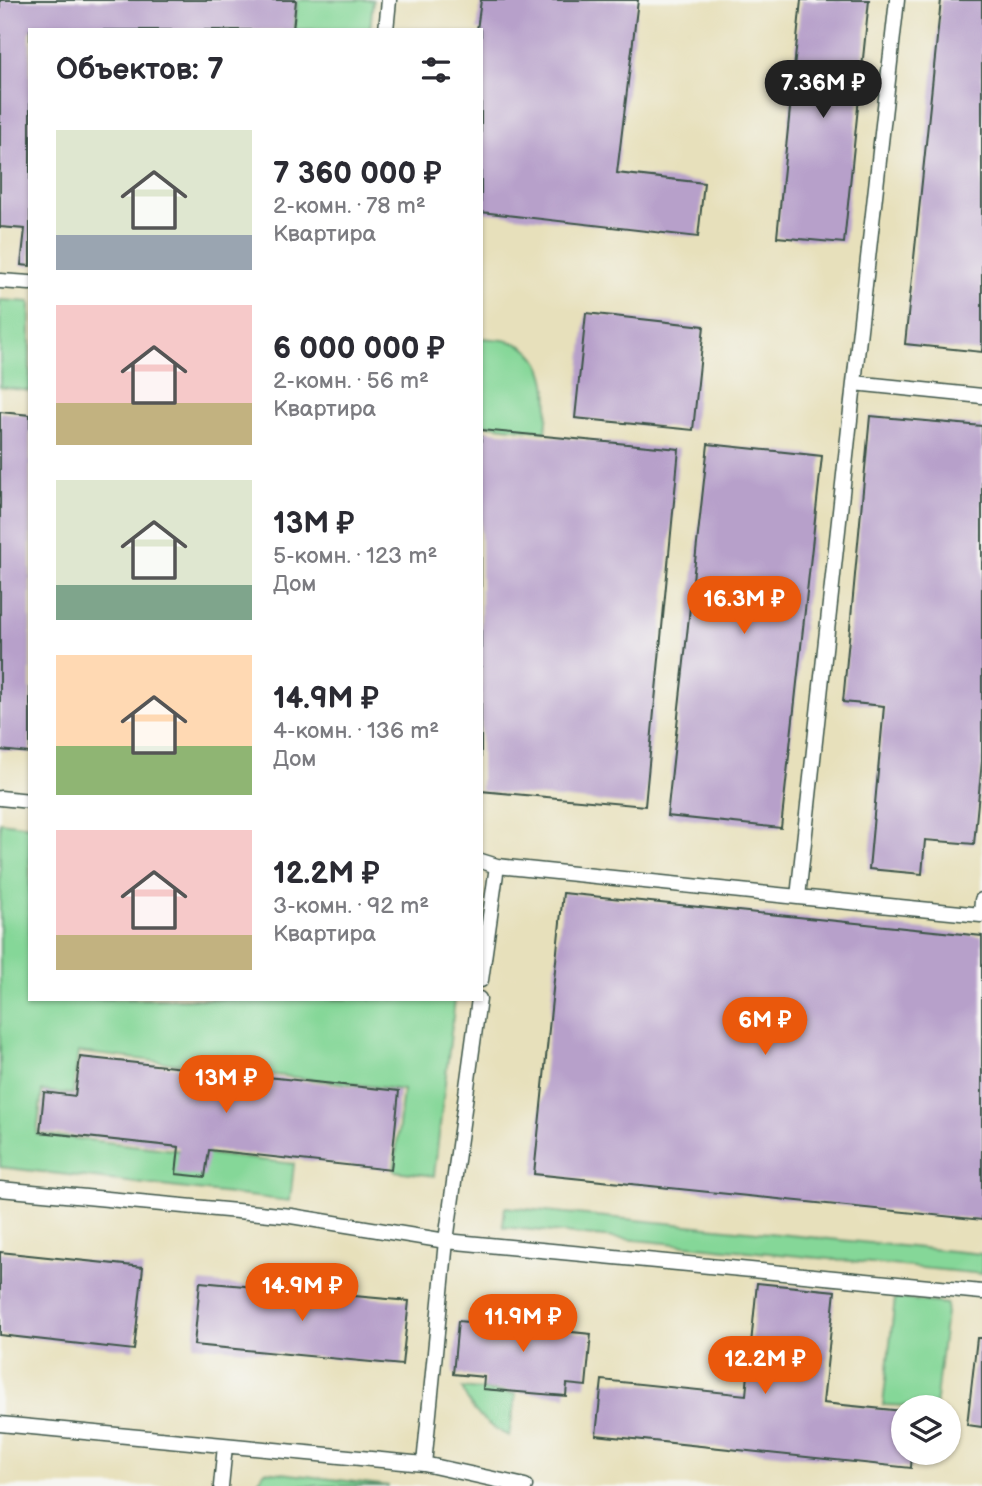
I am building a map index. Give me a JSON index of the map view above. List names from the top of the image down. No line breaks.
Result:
{"page":{"heading":"Объектов: 7","price":["7.36M ₽","16.3M ₽","6M ₽","13M ₽","14.9M ₽","11.9M ₽","12.2M ₽"],"list":[{"name":"7 360 000 ₽","note":"2-комн. · 78 m² · Квартира"},{"name":"6 000 000 ₽","note":"2-комн. · 56 m² · Квартира"},{"name":"13M ₽","note":"5-комн. · 123 m² · Дом"},{"name":"14.9M ₽","note":"4-комн. · 136 m² · Дом"},{"name":"12.2M ₽","note":"3-комн. · 92 m² · Квартира"}]}}
